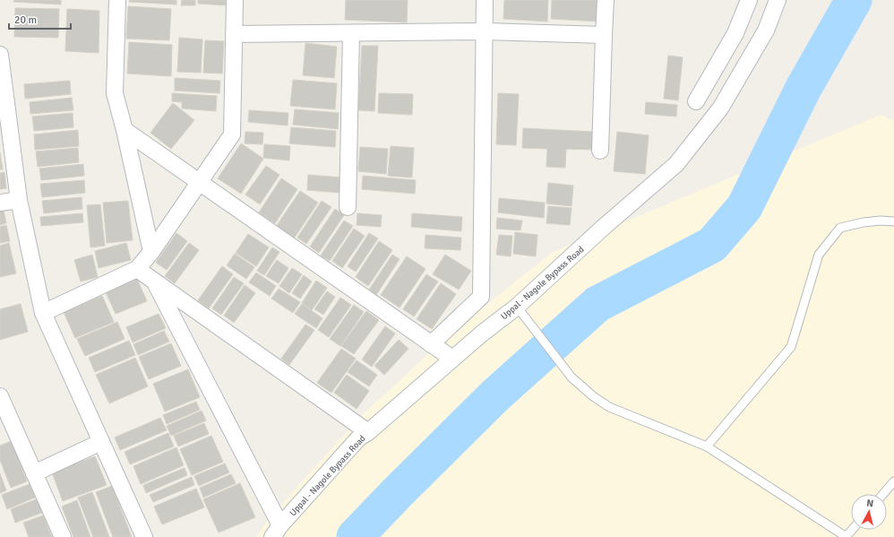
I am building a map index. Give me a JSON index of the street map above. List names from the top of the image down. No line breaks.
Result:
{"streets":{"street":["Uppal - Nagole Bypass Road"]},"scale_bar":"20 m","north":"top"}
